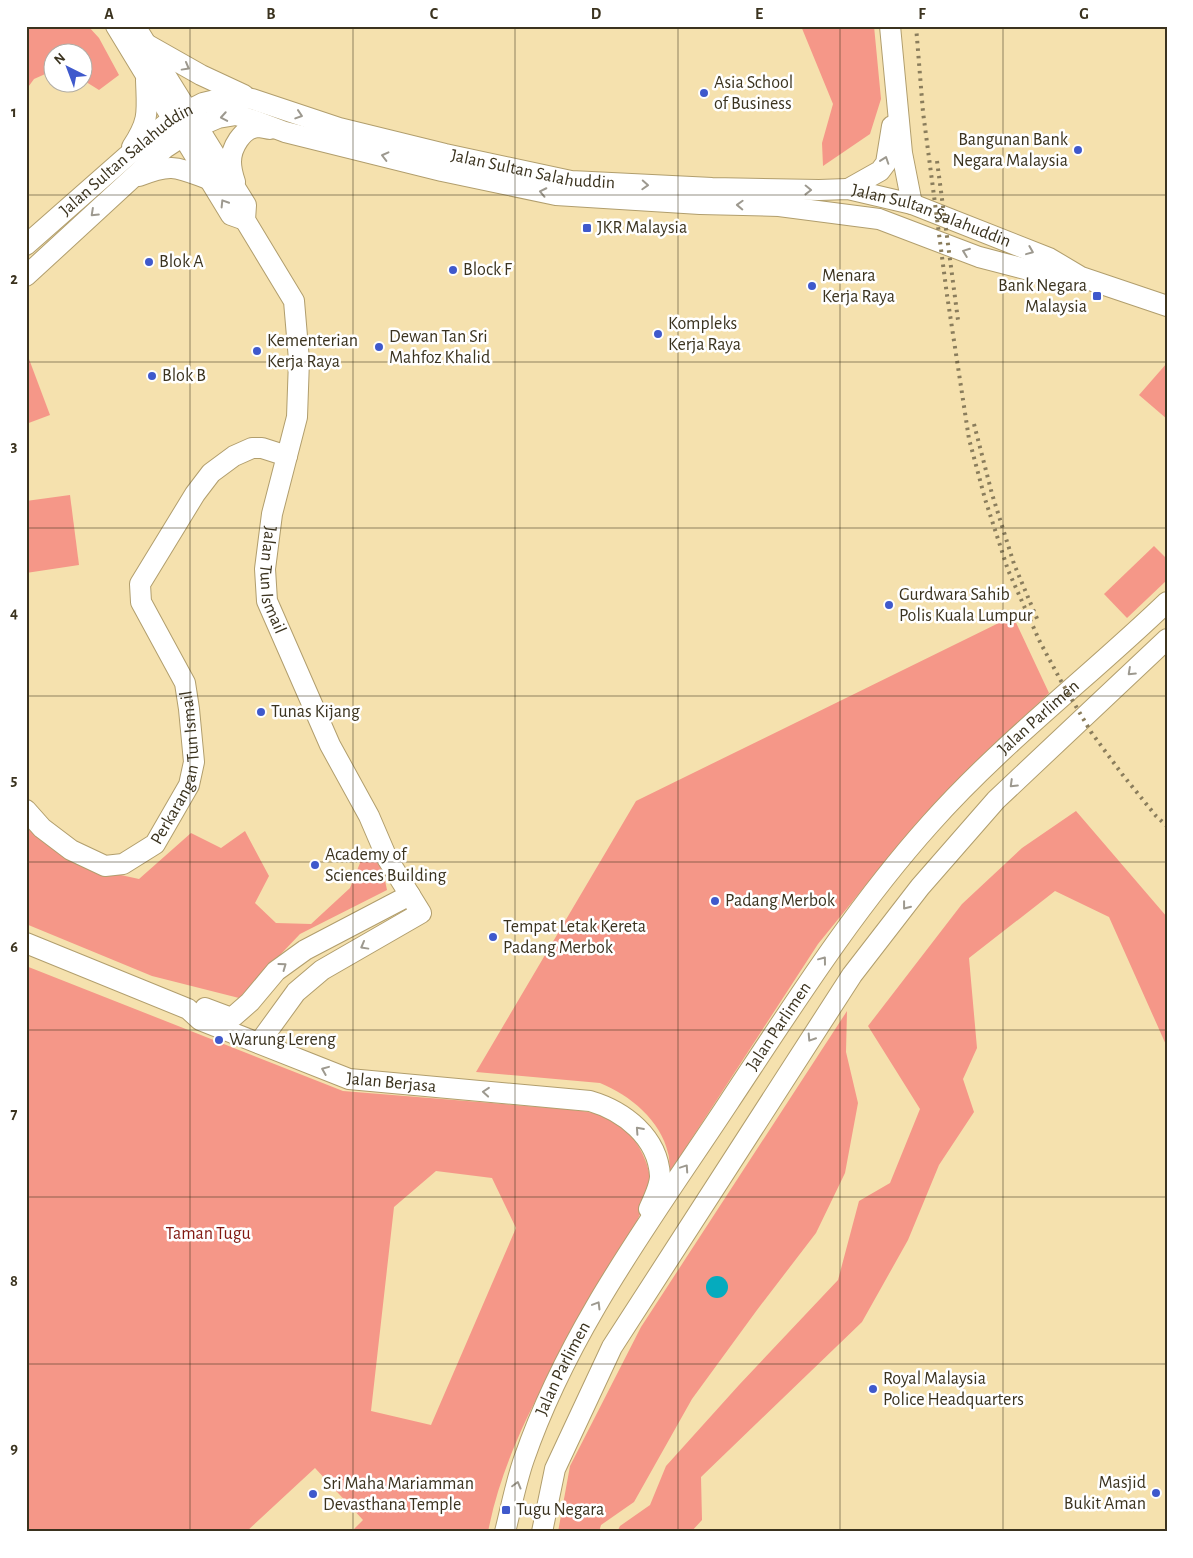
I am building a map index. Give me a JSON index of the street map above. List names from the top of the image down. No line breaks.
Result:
{"streets":{"street":["Jalan Sultan Salahuddin","Jalan Tun Ismail","Jalan Parlimen","Perkarangan Tun Ismail","Jalan Berjasa"]},"crossings":[["Jalan Sultan Salahuddin","Jalan Tun Ismail"],["Jalan Tun Ismail","Perkarangan Tun Ismail"],["Jalan Tun Ismail","Jalan Berjasa"],["Jalan Parlimen","Jalan Berjasa"]],"parks":["Taman Tugu"],"places":{"other":["Asia School of Business","Bangunan Bank Negara Malaysia","Blok A","Block F","Menara Kerja Raya","Kompleks Kerja Raya","Dewan Tan Sri Mahfoz Khalid","Kementerian Kerja Raya","Blok B","Gurdwara Sahib Polis Kuala Lumpur","Tunas Kijang","Academy of Sciences Building","Padang Merbok","Tempat Letak Kereta Padang Merbok","Warung Lereng","Royal Malaysia Police Headquarters","Masjid Bukit Aman","Sri Maha Mariamman Devasthana Temple"],"transit":["JKR Malaysia","Bank Negara Malaysia","Tugu Negara"]},"north":"top left","grid":{"columns":["A","B","C","D","E","F","G"],"rows":["1","2","3","4","5","6","7","8","9"]}}
